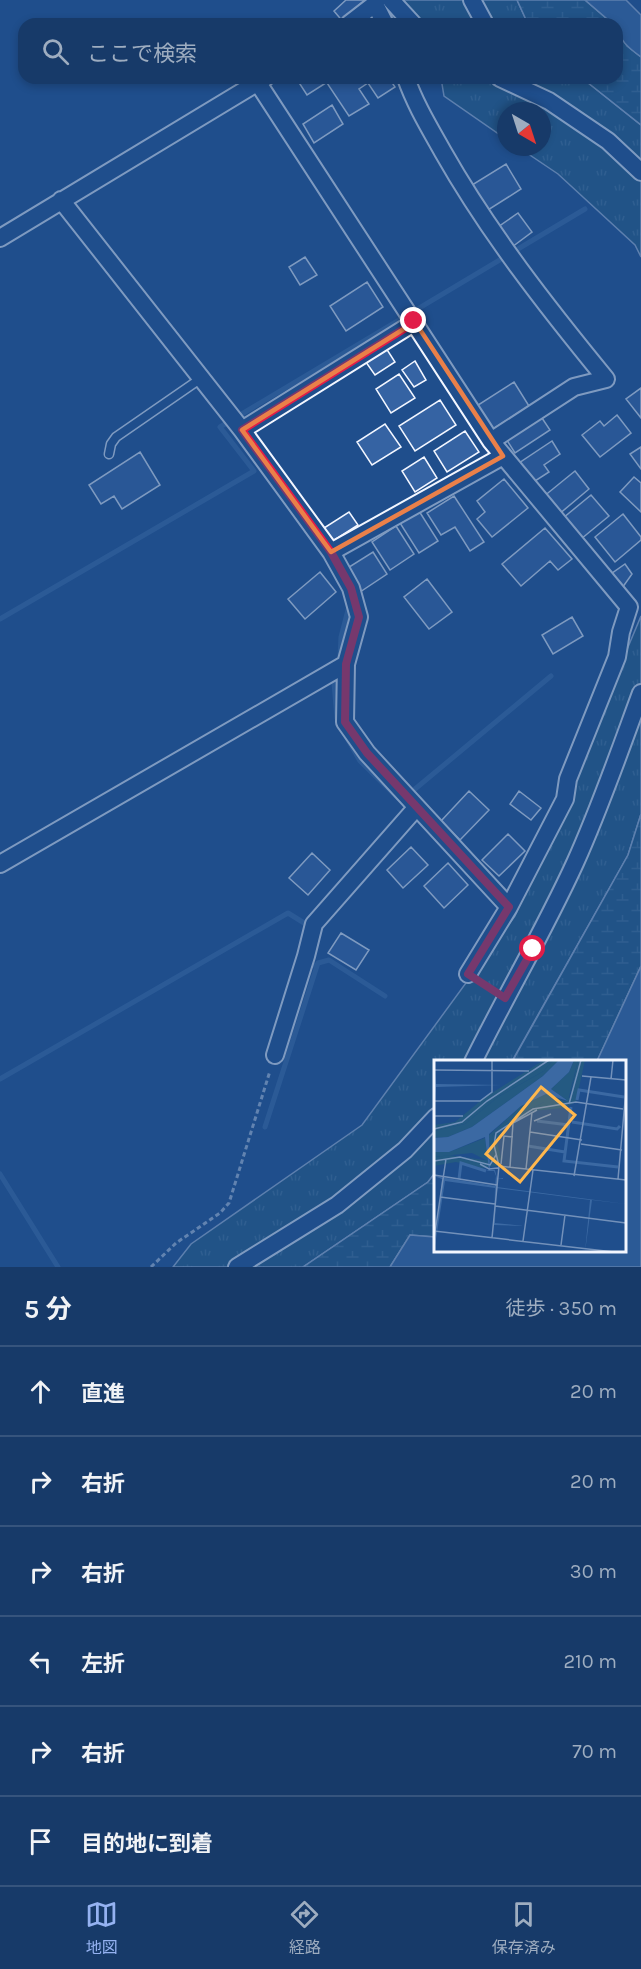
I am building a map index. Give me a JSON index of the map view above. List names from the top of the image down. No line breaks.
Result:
{"north":"bottom right","page":{"search":"ここで検索","heading":["5 分","徒歩 · 350 m"],"list":[["直進","20 m"],["右折","20 m"],["右折","30 m"],["左折","210 m"],["右折","70 m"],"目的地に到着"],"nav":["地図","経路","保存済み"]}}
